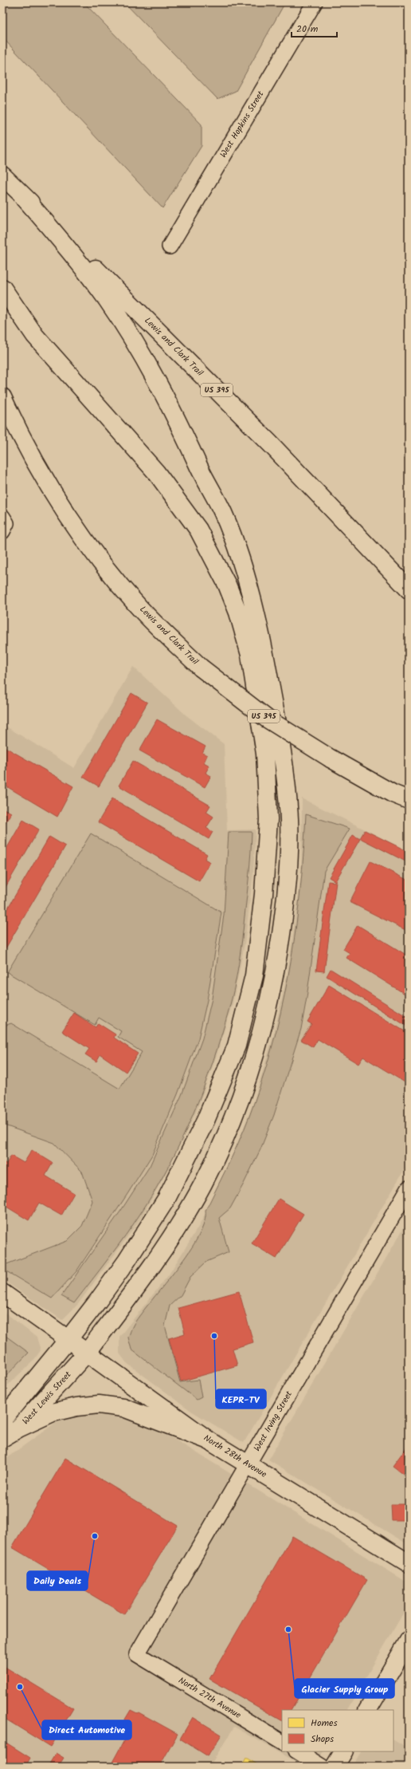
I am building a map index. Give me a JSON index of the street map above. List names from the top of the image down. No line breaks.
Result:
{"streets":{"main road":["Lewis and Clark Trail","US 395","West Lewis Street","North 28th Avenue"],"street":["West Hopkins Street","West Irving Street","North 27th Avenue"]},"crossings":[["Lewis and Clark Trail","West Lewis Street"],["West Lewis Street","North 28th Avenue"],["West Irving Street","North 28th Avenue"],["West Irving Street","North 27th Avenue"]],"places":["KEPR-TV","Daily Deals","Glacier Supply Group","Direct Automotive"],"legend":["Homes","Shops"],"scale_bar":"20 m"}
